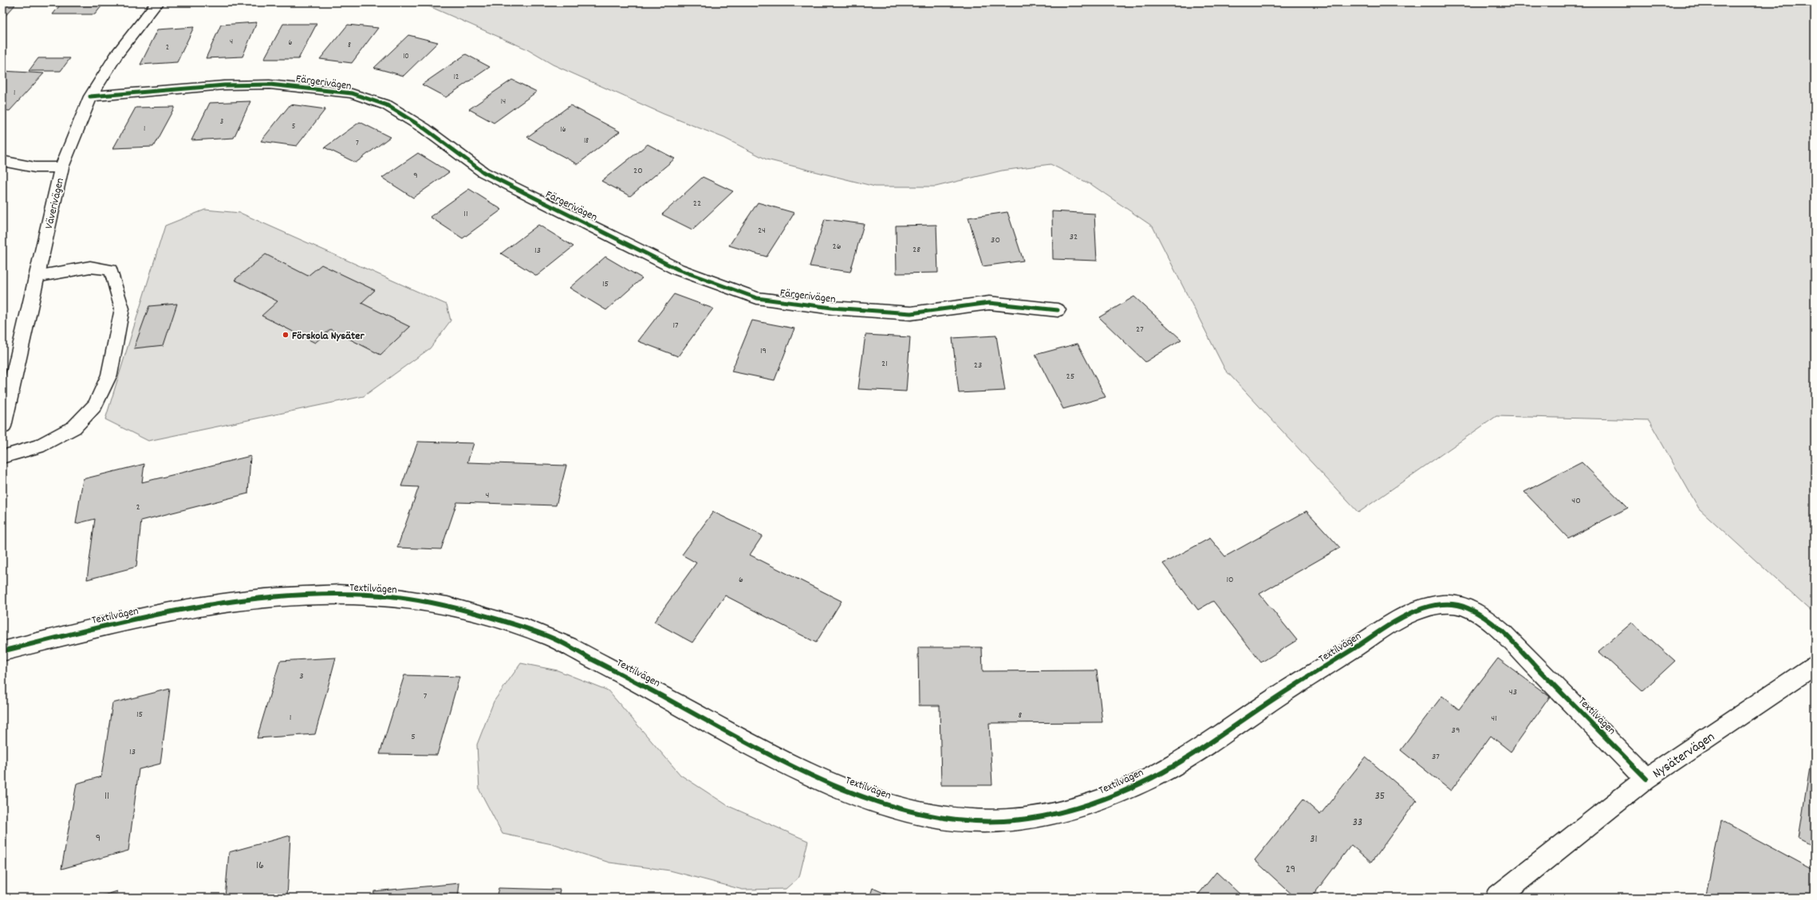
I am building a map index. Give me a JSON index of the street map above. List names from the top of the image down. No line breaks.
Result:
{"streets":{"street":["Färgerivägen","Väverivägen","Textilvägen","Nysätervägen"]},"crossings":[["Färgerivägen","Väverivägen"],["Textilvägen","Nysätervägen"]],"places":["Förskola Nysäter"],"house_numbers":["4","6","8","2","10","12","1","14","3","5","1","16","18","7","20","9","22","11","24","32","30","26","28","13","15","17","27","19","21","23","25","4","40","2","6","10","3","43","7","15","8","1","41","39","5","13","37","11","35","33","9","31","16","29"]}
